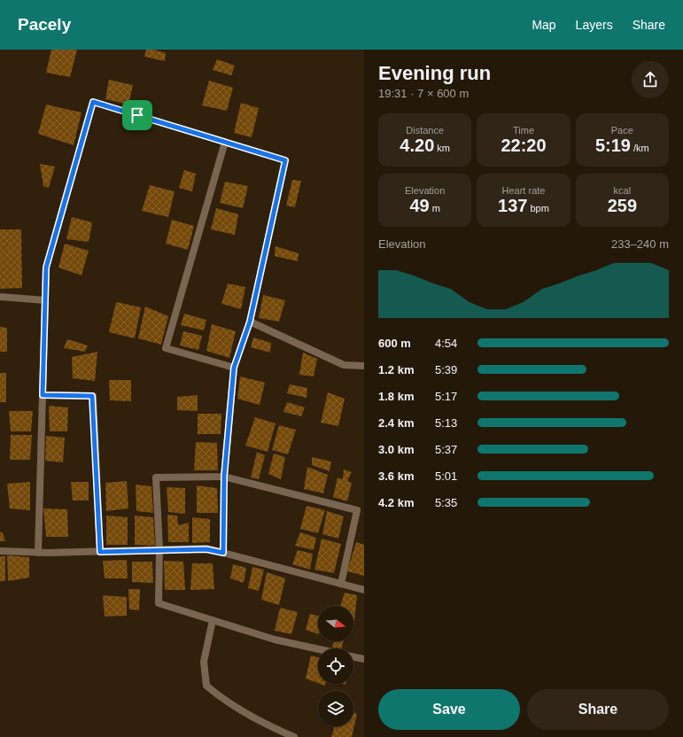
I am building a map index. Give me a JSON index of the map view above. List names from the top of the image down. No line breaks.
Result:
{"north":"right","page":{"header":"Pacely","nav":["Map","Layers","Share"],"heading":["Evening run","19:31 · 7 × 600 m"],"stats":[["Distance","4.20 km"],["Time","22:20"],["Pace","5:19 /km"],["Elevation","49 m"],["Heart rate","137 bpm"],["kcal","259"]],"chart":["Elevation","233–240 m"],"list":[{"name":"600 m","note":"4:54"},{"name":"1.2 km","note":"5:39"},{"name":"1.8 km","note":"5:17"},{"name":"2.4 km","note":"5:13"},{"name":"3.0 km","note":"5:37"},{"name":"3.6 km","note":"5:01"},{"name":"4.2 km","note":"5:35"}],"buttons":["Save","Share"]}}
